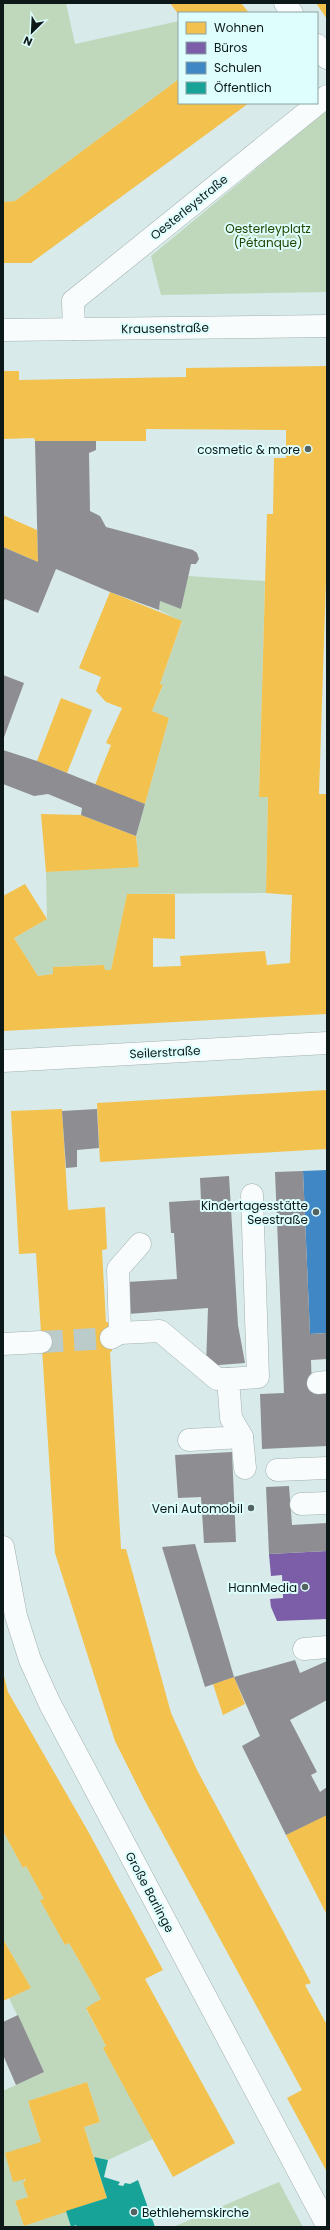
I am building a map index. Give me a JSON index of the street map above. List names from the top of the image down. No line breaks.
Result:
{"streets":{"street":["Oesterleystraße","Krausenstraße","Seilerstraße","Große Barlinge"]},"crossings":[["Oesterleystraße","Krausenstraße"]],"parks":["Oesterleyplatz (Pétanque)"],"places":["cosmetic & more","Kindertagesstätte Seestraße","Veni Automobil","HannMedia","Bethlehemskirche"],"legend":["Wohnen","Büros","Schulen","Öffentlich"],"north":"bottom left"}
